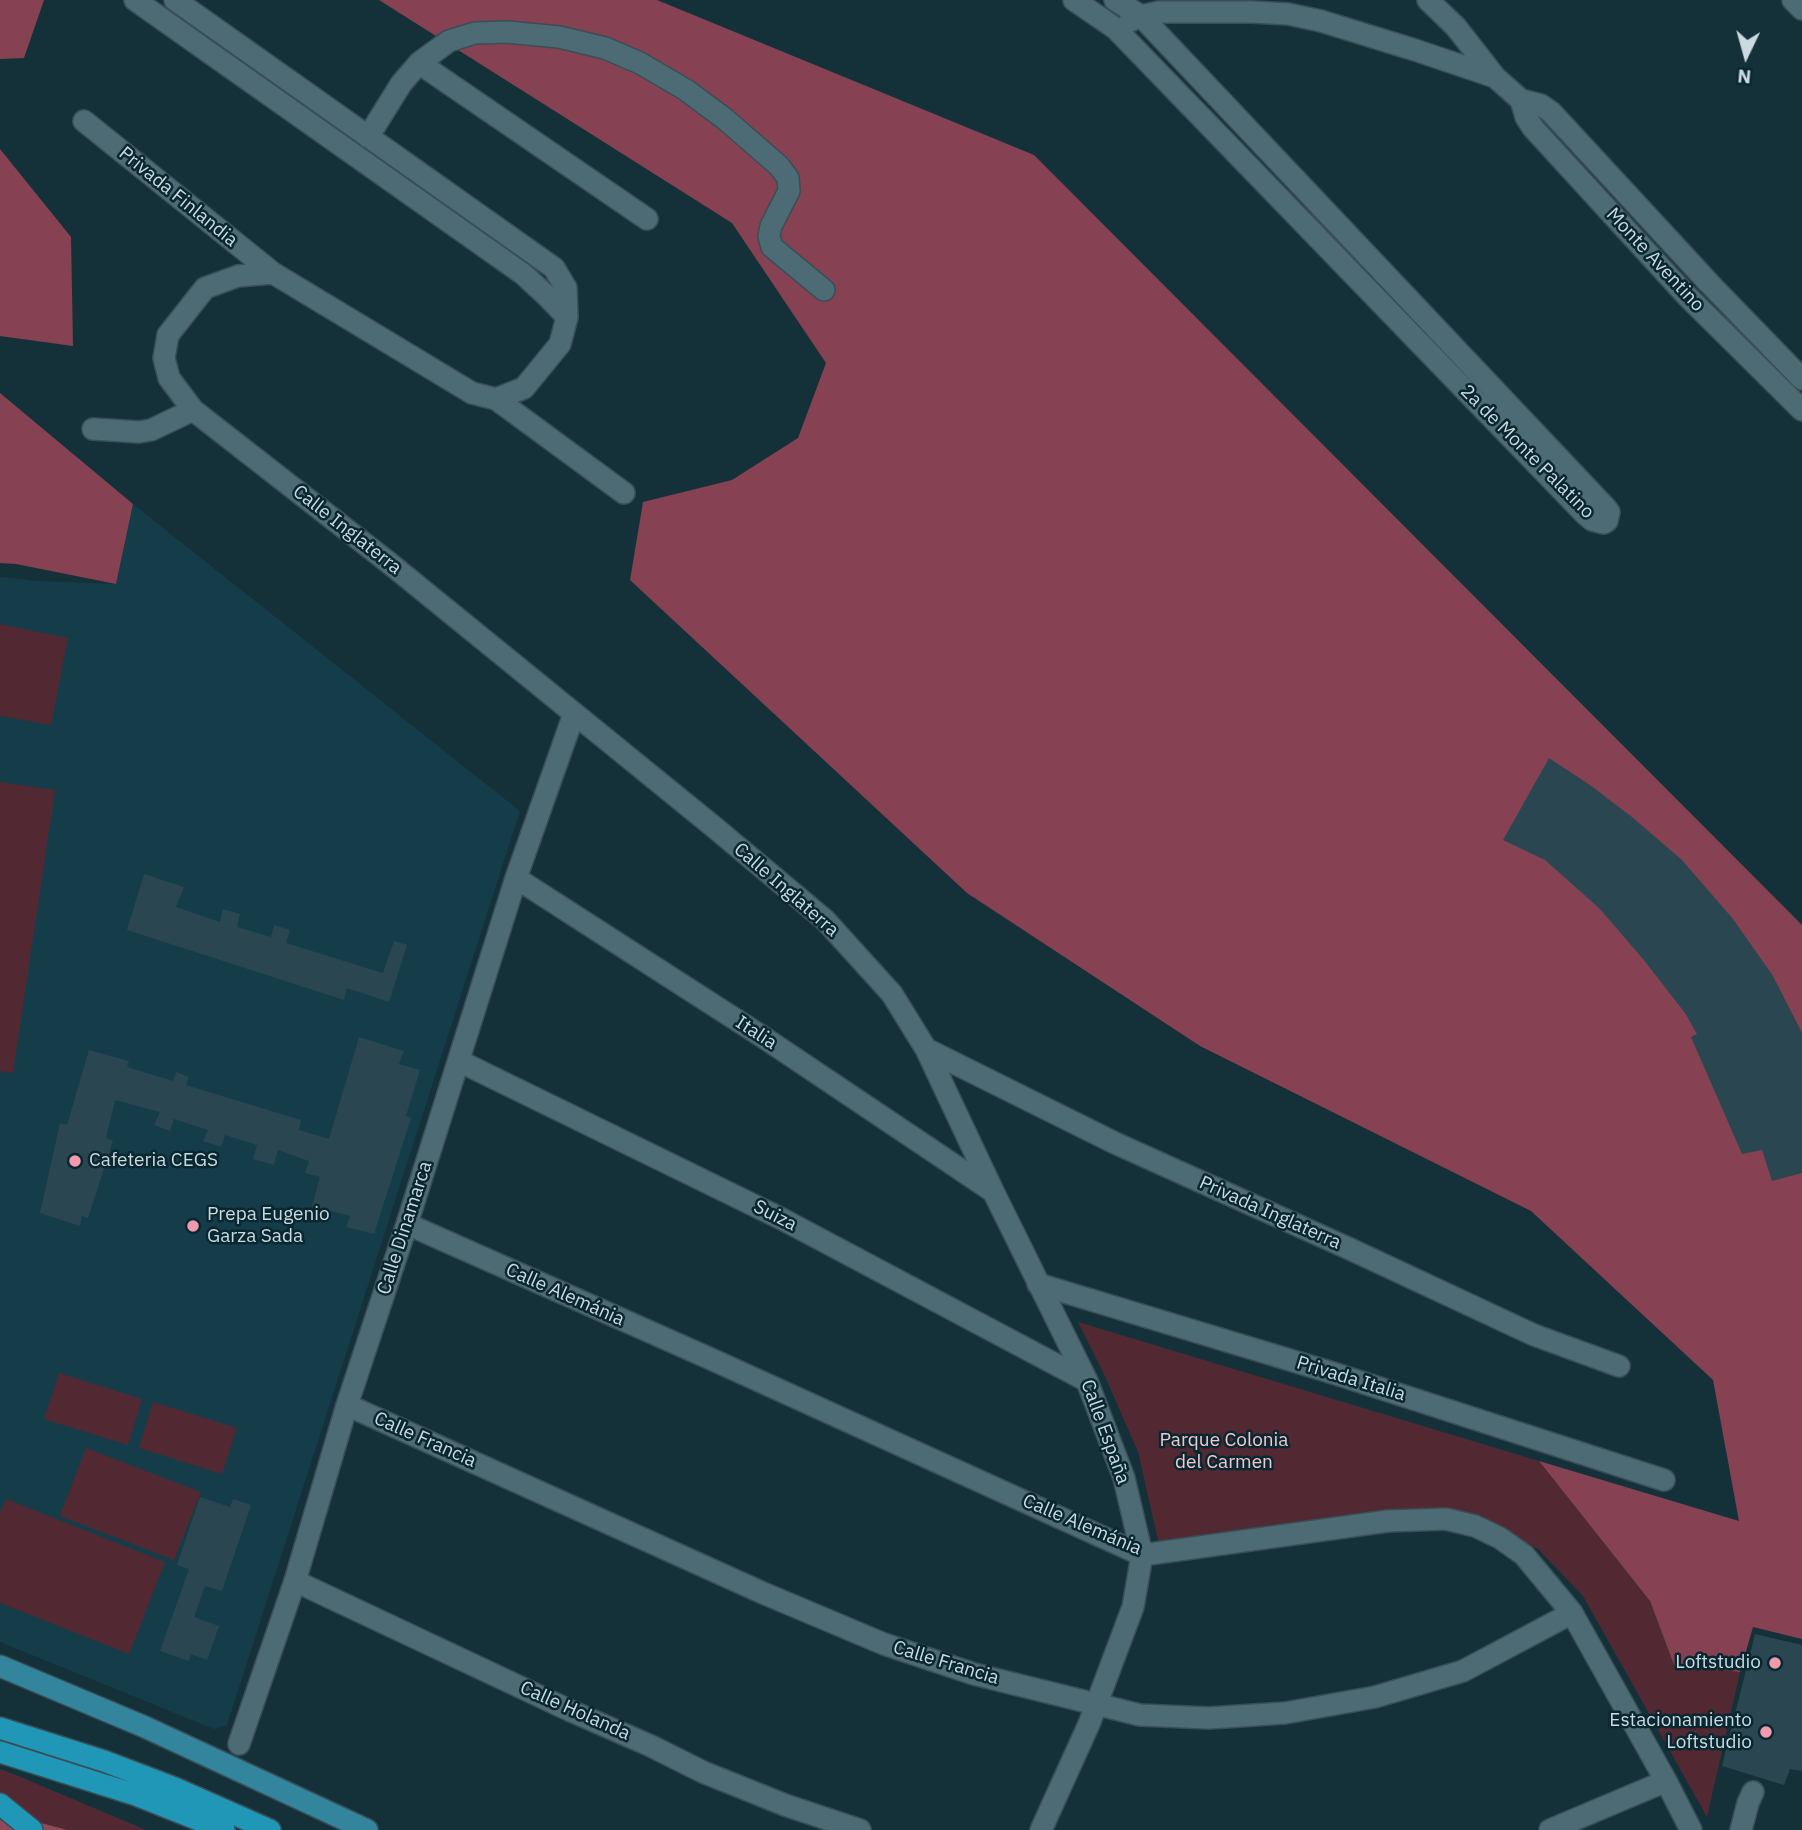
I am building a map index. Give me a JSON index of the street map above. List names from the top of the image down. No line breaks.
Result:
{"streets":{"street":["Privada Finlandia","Monte Aventino","2a de Monte Palatino","Calle Inglaterra","Italia","Privada Inglaterra","Suiza","Calle Dinamarca","Calle Alemánia","Privada Italia","Calle España","Calle Francia","Calle Holanda"]},"crossings":[["Privada Finlandia","Calle Inglaterra"],["Calle Inglaterra","Privada Inglaterra"],["Calle Inglaterra","Calle Dinamarca"],["Calle Inglaterra","Calle España"],["Italia","Calle Dinamarca"],["Italia","Calle España"],["Privada Inglaterra","Calle España"],["Suiza","Calle Dinamarca"],["Suiza","Calle España"],["Calle Dinamarca","Calle Alemánia"],["Calle Dinamarca","Calle Francia"],["Calle Dinamarca","Calle Holanda"],["Calle Alemánia","Calle España"],["Calle Alemánia","Calle Francia"],["Privada Italia","Calle España"],["Calle España","Calle Francia"]],"parks":["Parque Colonia del Carmen"],"places":["Cafeteria CEGS","Prepa Eugenio Garza Sada","Loftstudio","Estacionamiento Loftstudio"],"north":"bottom"}
